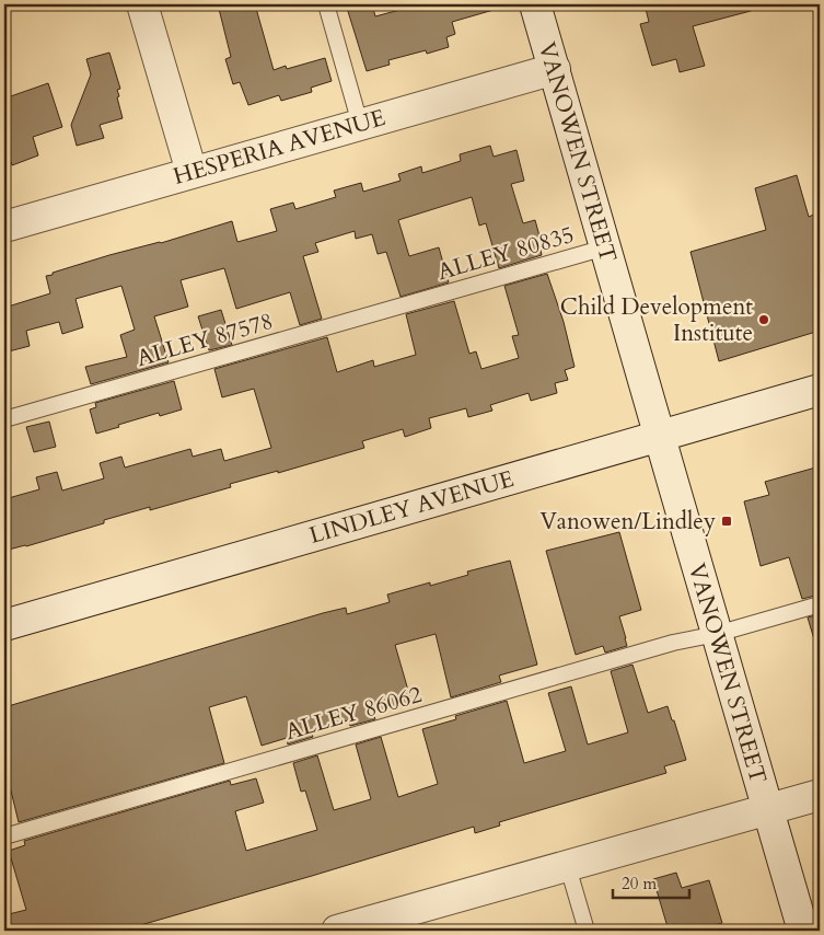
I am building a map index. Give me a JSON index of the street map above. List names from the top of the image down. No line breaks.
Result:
{"streets":{"main road":["HESPERIA AVENUE","VANOWEN STREET","LINDLEY AVENUE"],"lane":["ALLEY 80835","ALLEY 87578","ALLEY 86062"]},"crossings":[["HESPERIA AVENUE","VANOWEN STREET"],["VANOWEN STREET","ALLEY 80835"],["VANOWEN STREET","LINDLEY AVENUE"],["VANOWEN STREET","ALLEY 86062"],["ALLEY 80835","ALLEY 87578"]],"places":{"other":["Child Development Institute"],"transit":["Vanowen/Lindley"]},"scale_bar":"20 m"}
